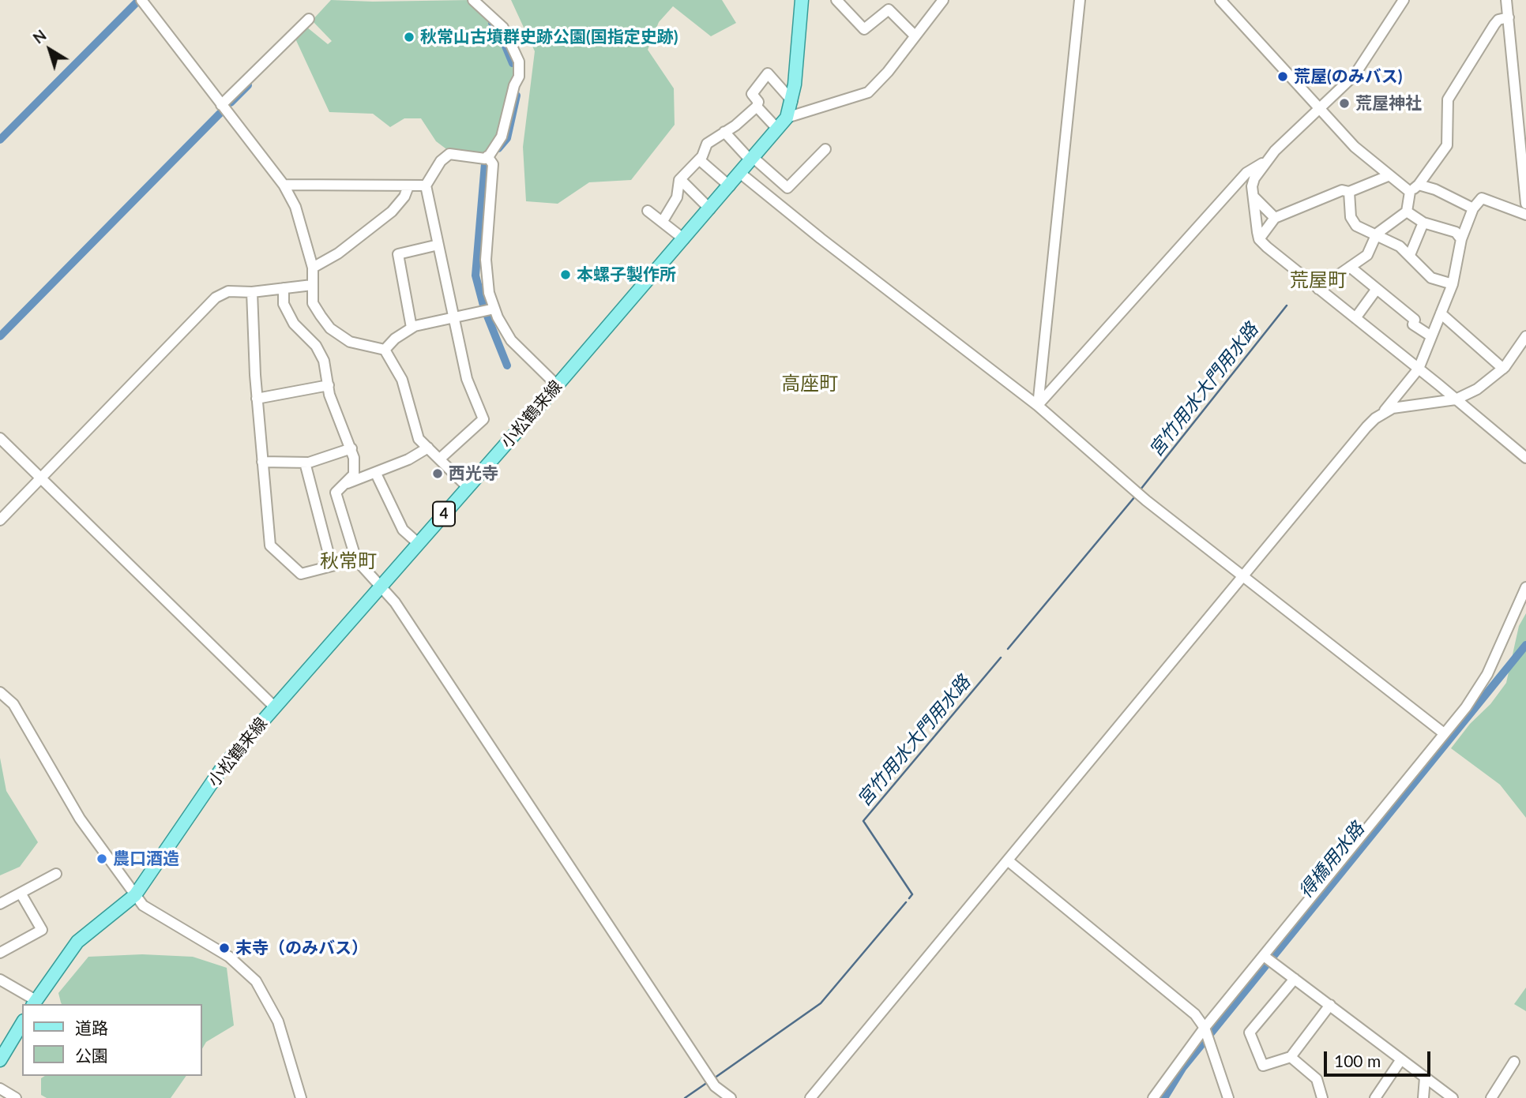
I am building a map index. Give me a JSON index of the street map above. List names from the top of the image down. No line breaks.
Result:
{"streets":{"main road":["小松鶴来線","4"]},"districts":["荒屋町","高座町","秋常町"],"water":["宮竹用水大門用水路","得橋用水路"],"places":["秋常山古墳群史跡公園(国指定史跡)","荒屋(のみバス)","荒屋神社","本螺子製作所","西光寺","農口酒造","末寺（のみバス）"],"legend":["道路","公園"],"scale_bar":"100 m","north":"top left"}
